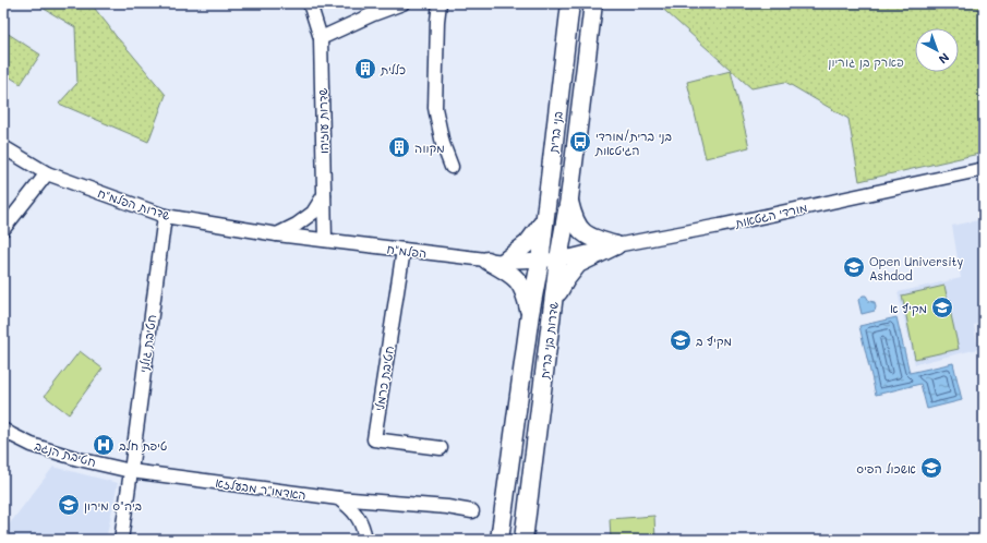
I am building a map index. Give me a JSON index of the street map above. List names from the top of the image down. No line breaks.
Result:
{"streets":{"main road":["בני ברית","שדרות בני ברית"],"street":["שדרות עוזיהו","שדרות הפלמ\"ח","מורדי הגטאות","הפלמ\"ח","חטיבת גולני","חטיבת כרמלי","חטיבת הנגב","האדמו\"ר מבעלזא"]},"crossings":[["שדרות עוזיהו","שדרות הפלמ\"ח"],["שדרות עוזיהו","הפלמ\"ח"],["בני ברית","שדרות בני ברית"],["שדרות הפלמ\"ח","הפלמ\"ח"],["שדרות הפלמ\"ח","חטיבת גולני"],["מורדי הגטאות","שדרות בני ברית"],["הפלמ\"ח","חטיבת כרמלי"],["חטיבת גולני","חטיבת הנגב"],["חטיבת גולני","האדמו\"ר מבעלזא"],["חטיבת הנגב","האדמו\"ר מבעלזא"]],"parks":["פארק בן גוריון"],"places":{"building":["כללית","מקווה"],"bus stop":["בני ברית/מורדי הגיטאות"],"school or university":["Open University Ashdod","מקיף א","מקיף ב","אשכול הפיס","ביה\"ס מירון"],"hospital":["טיפת חלב"]},"north":"bottom right"}
